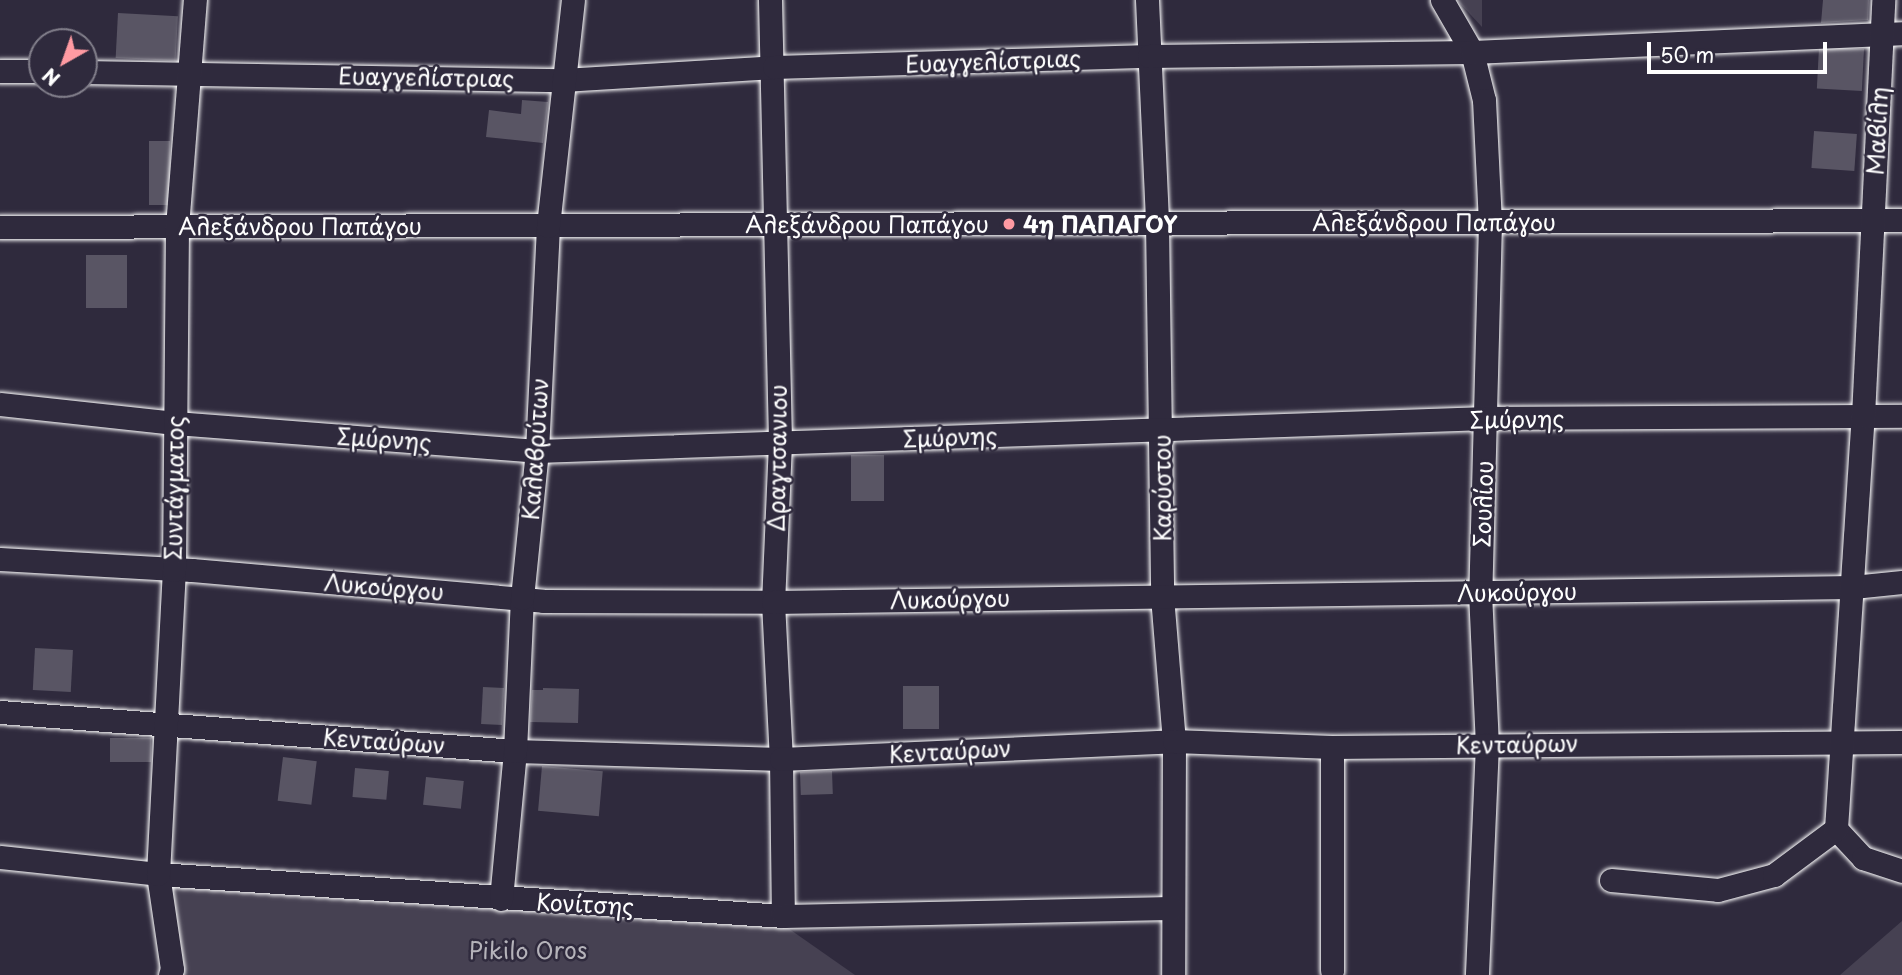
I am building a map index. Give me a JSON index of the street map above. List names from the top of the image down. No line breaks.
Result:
{"streets":{"street":["Ευαγγελίστριας","Μαβίλη","Αλεξάνδρου Παπάγου","Σμύρνης","Καλαβρύτων","Δραγτσανιου","Συντάγματος","Καρύστου","Σουλίου","Λυκούργου","Κενταύρων","Κονίτσης"]},"crossings":[["Ευαγγελίστριας","Μαβίλη"],["Ευαγγελίστριας","Καλαβρύτων"],["Ευαγγελίστριας","Δραγτσανιου"],["Ευαγγελίστριας","Συντάγματος"],["Ευαγγελίστριας","Καρύστου"],["Ευαγγελίστριας","Σουλίου"],["Μαβίλη","Αλεξάνδρου Παπάγου"],["Μαβίλη","Σμύρνης"],["Μαβίλη","Λυκούργου"],["Μαβίλη","Κενταύρων"],["Αλεξάνδρου Παπάγου","Καλαβρύτων"],["Αλεξάνδρου Παπάγου","Δραγτσανιου"],["Αλεξάνδρου Παπάγου","Συντάγματος"],["Αλεξάνδρου Παπάγου","Καρύστου"],["Αλεξάνδρου Παπάγου","Σουλίου"],["Σμύρνης","Καλαβρύτων"],["Σμύρνης","Δραγτσανιου"],["Σμύρνης","Συντάγματος"],["Σμύρνης","Καρύστου"],["Σμύρνης","Σουλίου"],["Καλαβρύτων","Λυκούργου"],["Καλαβρύτων","Κενταύρων"],["Καλαβρύτων","Κονίτσης"],["Δραγτσανιου","Λυκούργου"],["Δραγτσανιου","Κενταύρων"],["Δραγτσανιου","Κονίτσης"],["Συντάγματος","Λυκούργου"],["Συντάγματος","Κενταύρων"],["Συντάγματος","Κονίτσης"],["Καρύστου","Λυκούργου"],["Καρύστου","Κενταύρων"],["Καρύστου","Κονίτσης"],["Σουλίου","Λυκούργου"],["Σουλίου","Κενταύρων"]],"parks":["Pikilo Oros"],"places":["4η ΠΑΠΑΓΟΥ"],"scale_bar":"50 m","north":"bottom left"}
